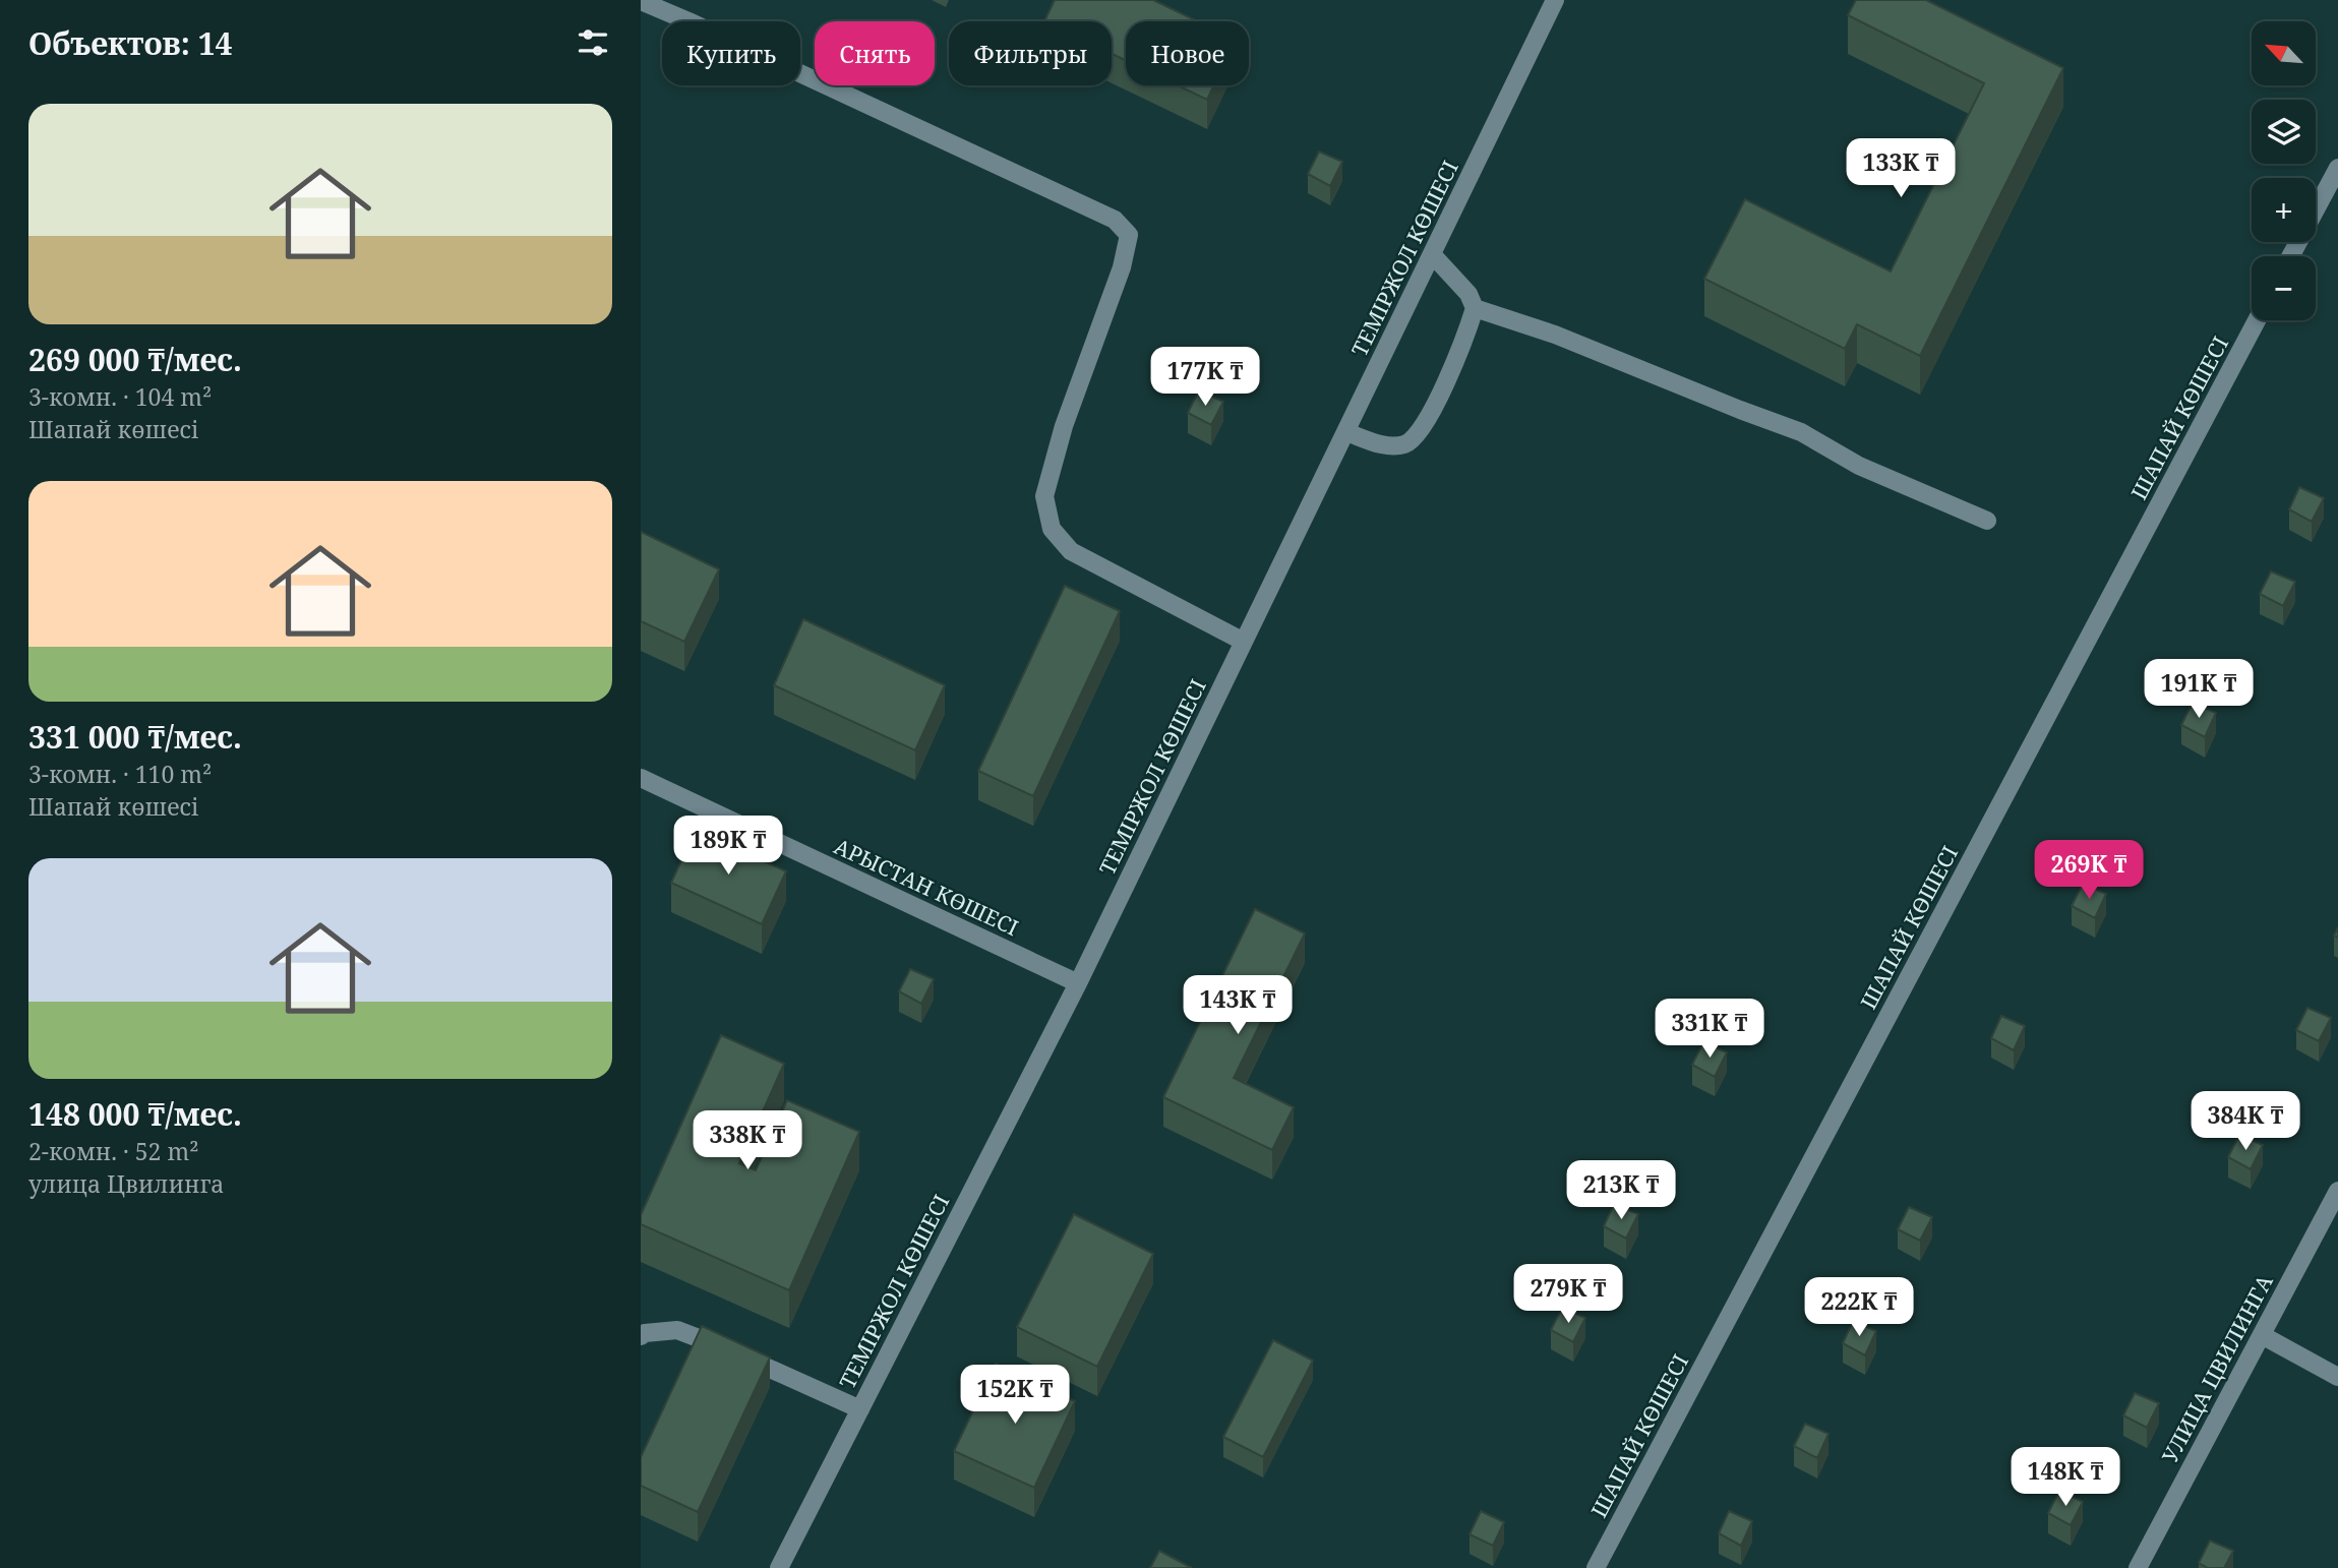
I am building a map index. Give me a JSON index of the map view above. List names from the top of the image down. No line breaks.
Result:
{"streets":{"street":["ТЕМІРЖОЛ КӨШЕСІ","ШАПАЙ КӨШЕСІ","АРЫСТАН КӨШЕСІ","УЛИЦА ЦВИЛИНГА"]},"crossings":[["ТЕМІРЖОЛ КӨШЕСІ","АРЫСТАН КӨШЕСІ"]],"north":"top left","page":{"heading":"Объектов: 14","map_buttons":["+","−"],"chip":["Купить","Снять","Фильтры","Новое"],"list":[{"name":"269 000 ₸/мес.","note":"3-комн. · 104 m² · Шапай көшесі"},{"name":"331 000 ₸/мес.","note":"3-комн. · 110 m² · Шапай көшесі"},{"name":"148 000 ₸/мес.","note":"2-комн. · 52 m² · улица Цвилинга"}],"price":["133K ₸","177K ₸","191K ₸","189K ₸","269K ₸","143K ₸","331K ₸","384K ₸","338K ₸","213K ₸","279K ₸","222K ₸","152K ₸","148K ₸"]}}
